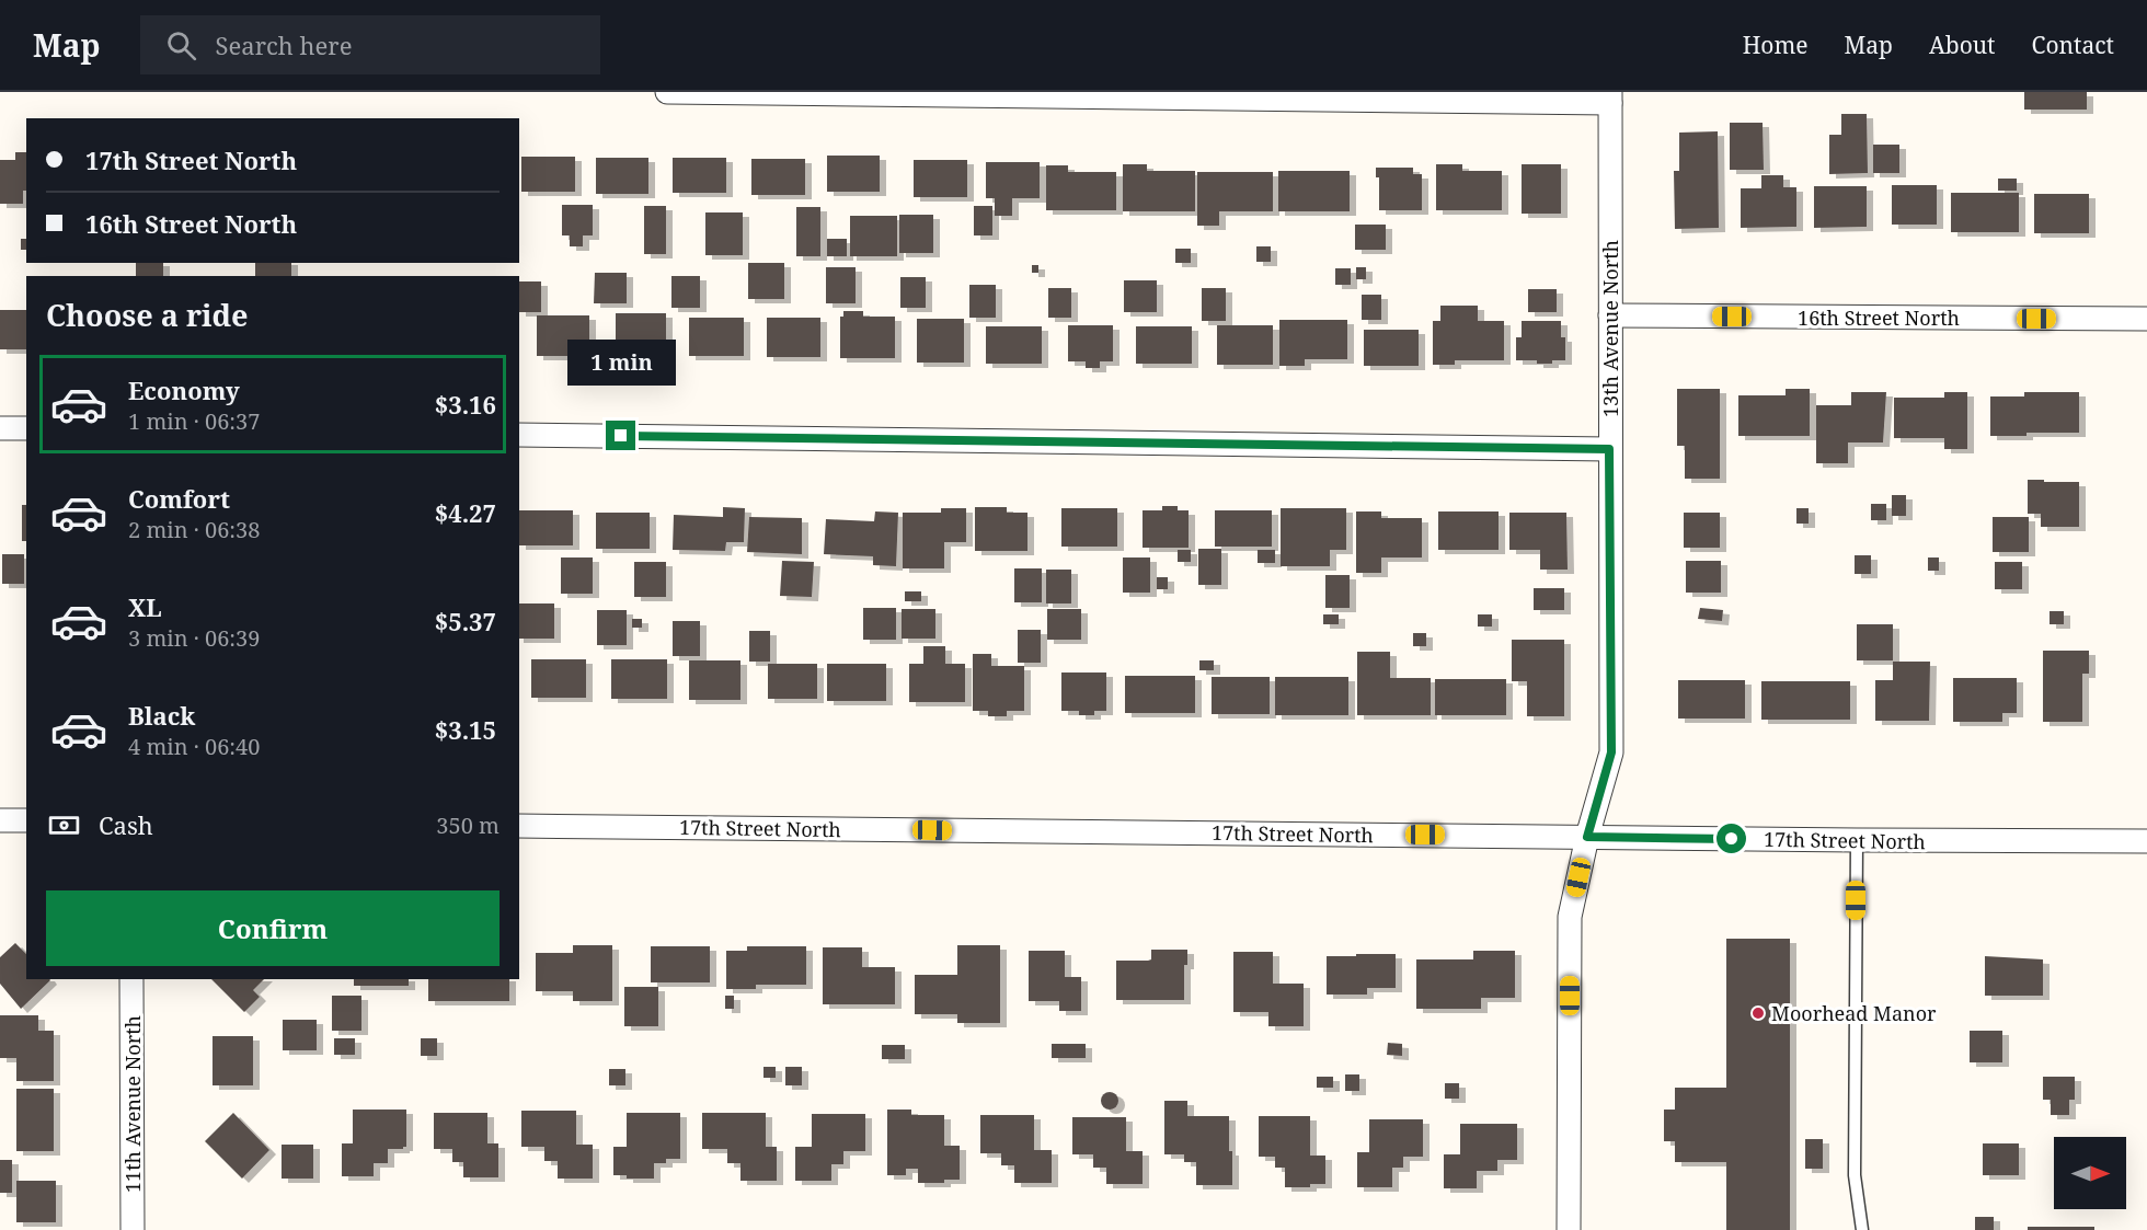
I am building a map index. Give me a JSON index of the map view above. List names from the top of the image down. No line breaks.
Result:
{"streets":{"street":["16th Street North","13th Avenue North","17th Street North","11th Avenue North"]},"crossings":[["16th Street North","13th Avenue North"],["13th Avenue North","17th Street North"]],"places":["Moorhead Manor"],"north":"right","page":{"header":"Map","search":"Search here","nav":["Home","Map","About","Contact"],"banner":["17th Street North","16th Street North"],"heading":"Choose a ride","bubble":"1 min","list":[{"name":"Economy","note":"1 min · 06:37","value":"$3.16"},{"name":"Comfort","note":"2 min · 06:38","value":"$4.27"},{"name":"XL","note":"3 min · 06:39","value":"$5.37"},{"name":"Black","note":"4 min · 06:40","value":"$3.15"}],"pay":["Cash","350 m"],"buttons":"Confirm"}}
